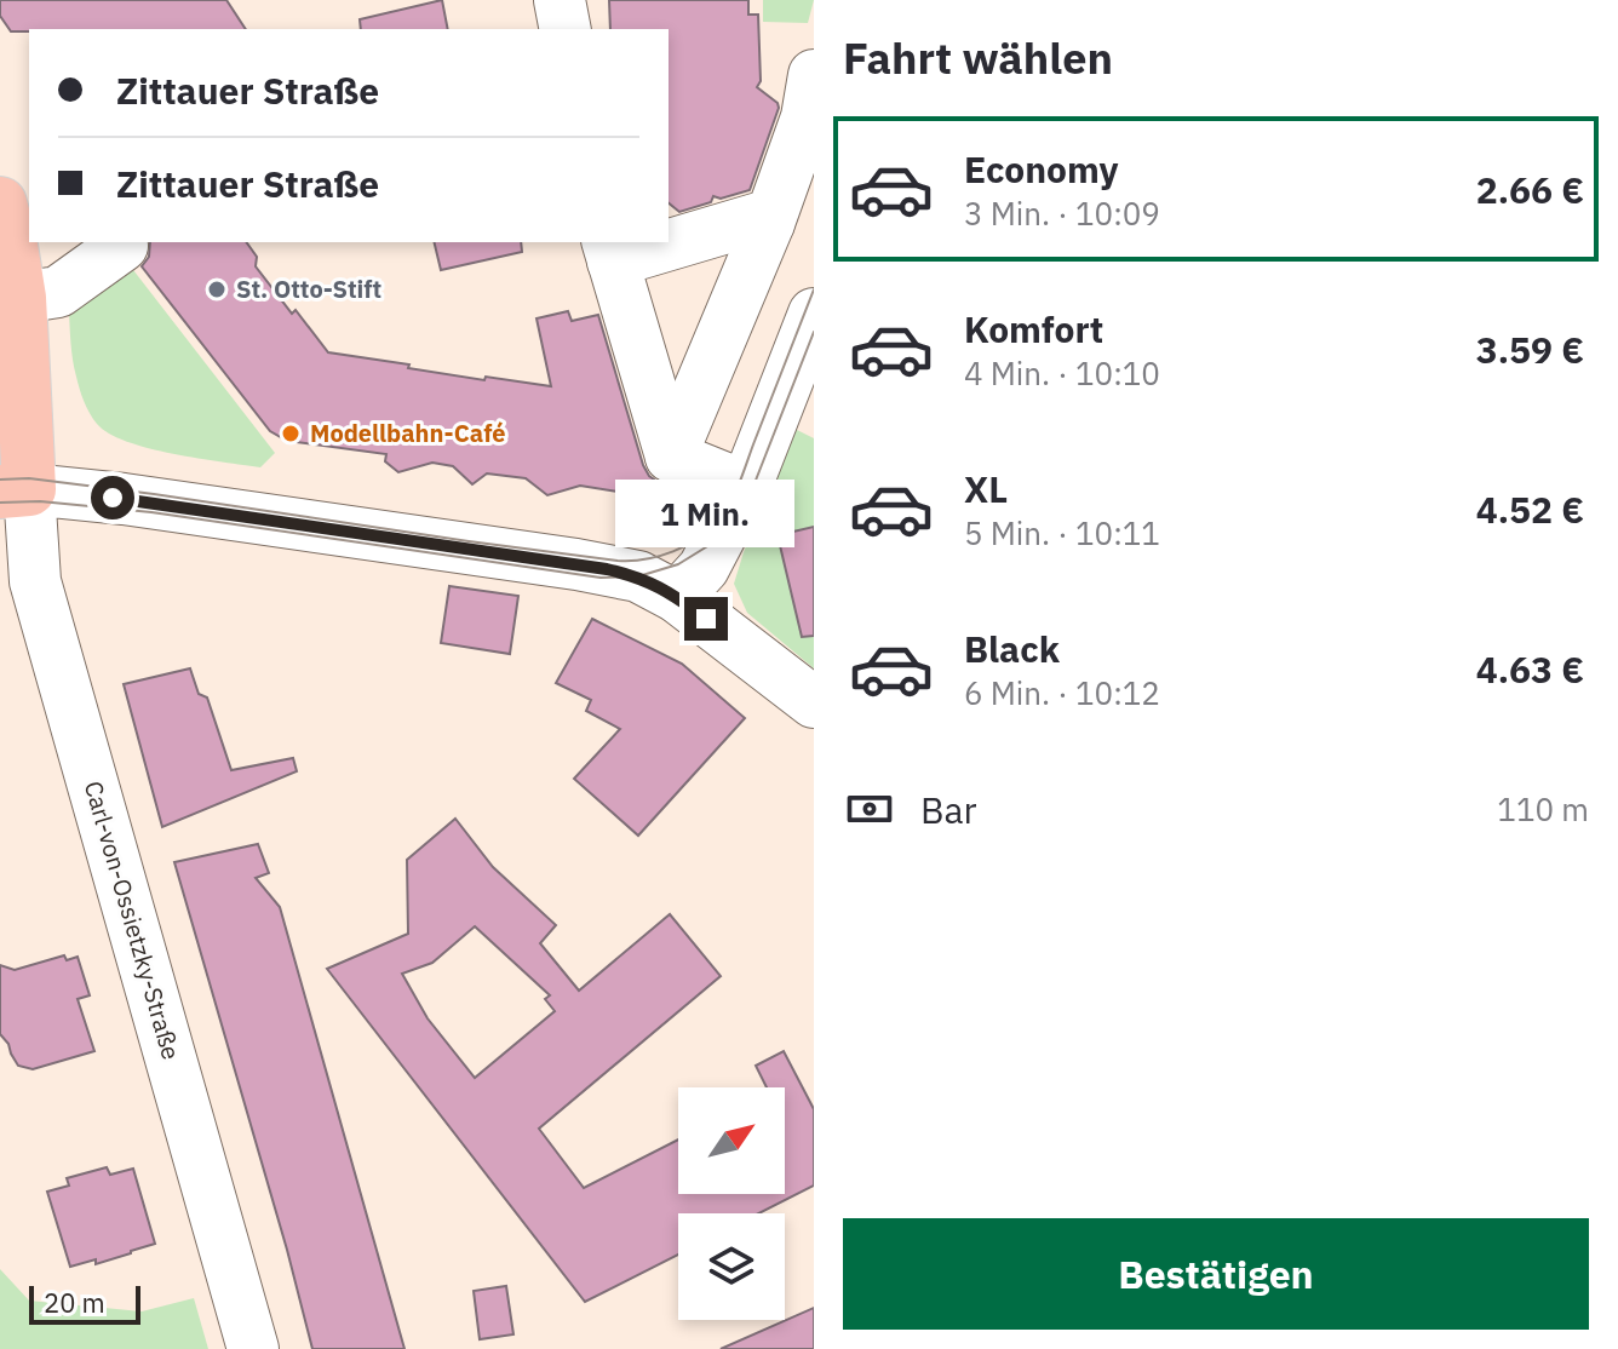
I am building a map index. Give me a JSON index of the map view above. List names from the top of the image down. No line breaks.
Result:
{"streets":{"street":["Carl-von-Ossietzky-Straße"]},"places":["St. Otto-Stift","Modellbahn-Café"],"scale_bar":"20 m","north":"top right","page":{"heading":"Fahrt wählen","banner":["Zittauer Straße","Zittauer Straße"],"list":[{"name":"Economy","note":"3 Min. · 10:09","value":"2.66 €"},{"name":"Komfort","note":"4 Min. · 10:10","value":"3.59 €"},{"name":"XL","note":"5 Min. · 10:11","value":"4.52 €"},{"name":"Black","note":"6 Min. · 10:12","value":"4.63 €"}],"bubble":"1 Min.","pay":["Bar","110 m"],"buttons":"Bestätigen","scale":"20 m"}}
